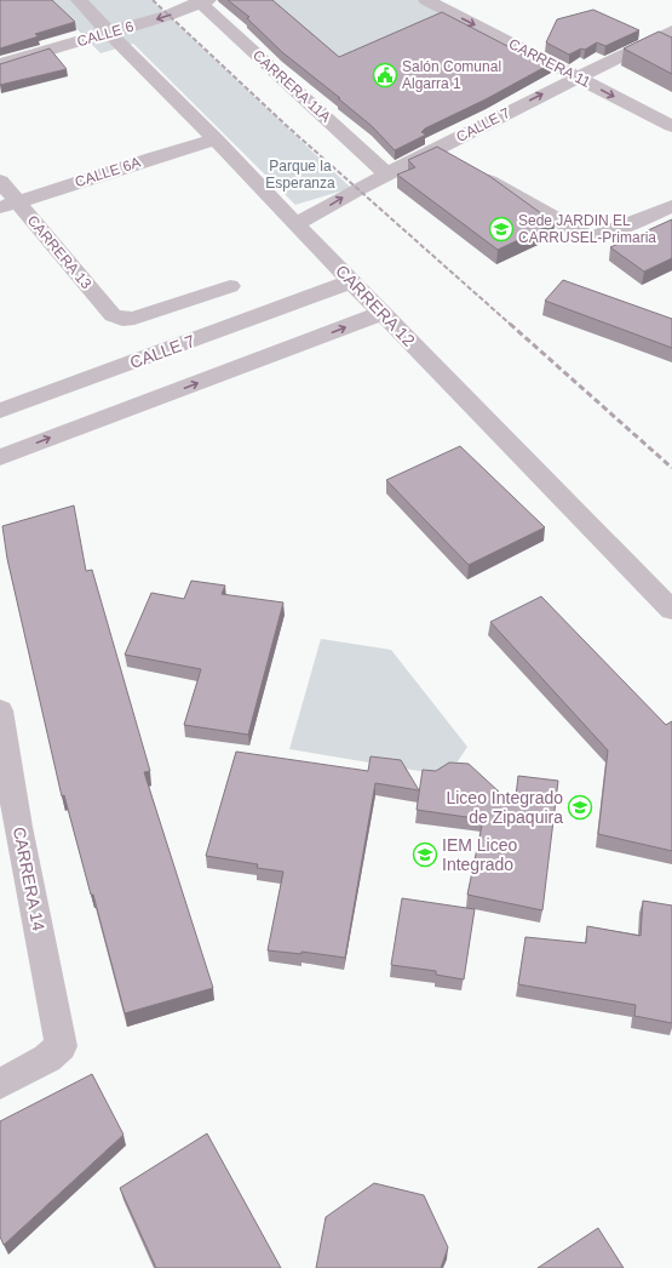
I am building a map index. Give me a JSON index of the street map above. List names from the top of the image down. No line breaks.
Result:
{"streets":{"street":["CALLE 6","CARRERA 11","CARRERA 11A","CALLE 7","CALLE 6A","CARRERA 13","CARRERA 12","CARRERA 14"]},"crossings":[["CALLE 6","CARRERA 11A"],["CALLE 6","CARRERA 12"],["CARRERA 11","CALLE 7"],["CARRERA 11A","CALLE 7"],["CALLE 7","CARRERA 12"],["CALLE 6A","CARRERA 13"],["CALLE 6A","CARRERA 12"]],"one_way":["CALLE 6","CARRERA 11","CALLE 7"],"parks":["Parque la Esperanza"],"places":{"public building":["Salón Comunal Algarra 1"],"school or university":["Sede JARDIN EL CARRUSEL-Primaria","Liceo Integrado de Zipaquira","IEM Liceo Integrado"]}}
